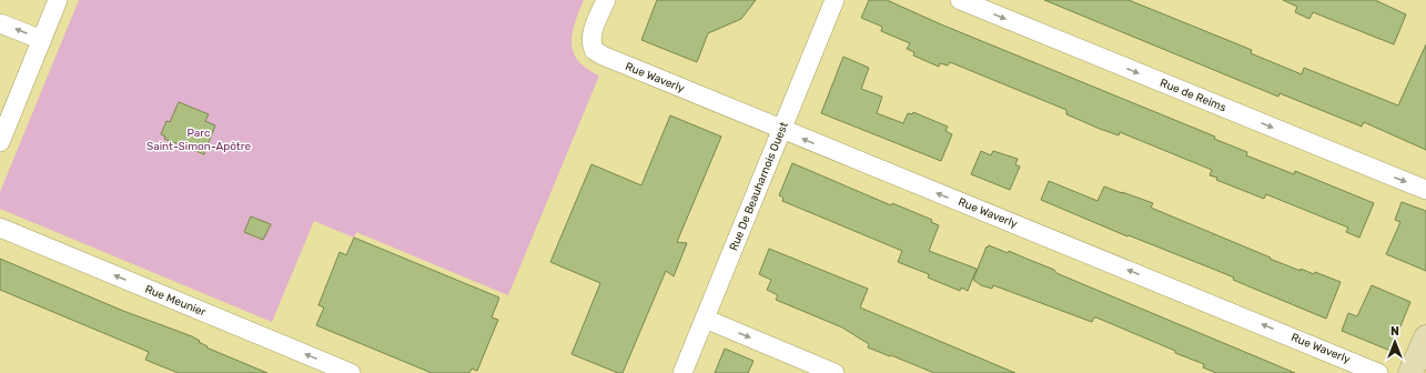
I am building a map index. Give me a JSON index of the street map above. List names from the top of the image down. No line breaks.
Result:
{"streets":{"street":["Rue Waverly","Rue de Reims","Rue De Beauharnois Ouest","Rue Meunier"]},"crossings":[["Rue Waverly","Rue De Beauharnois Ouest"]],"one_way":["Rue Waverly","Rue de Reims","Rue Meunier"],"parks":["Parc Saint-Simon-Apôtre"],"north":"top"}
